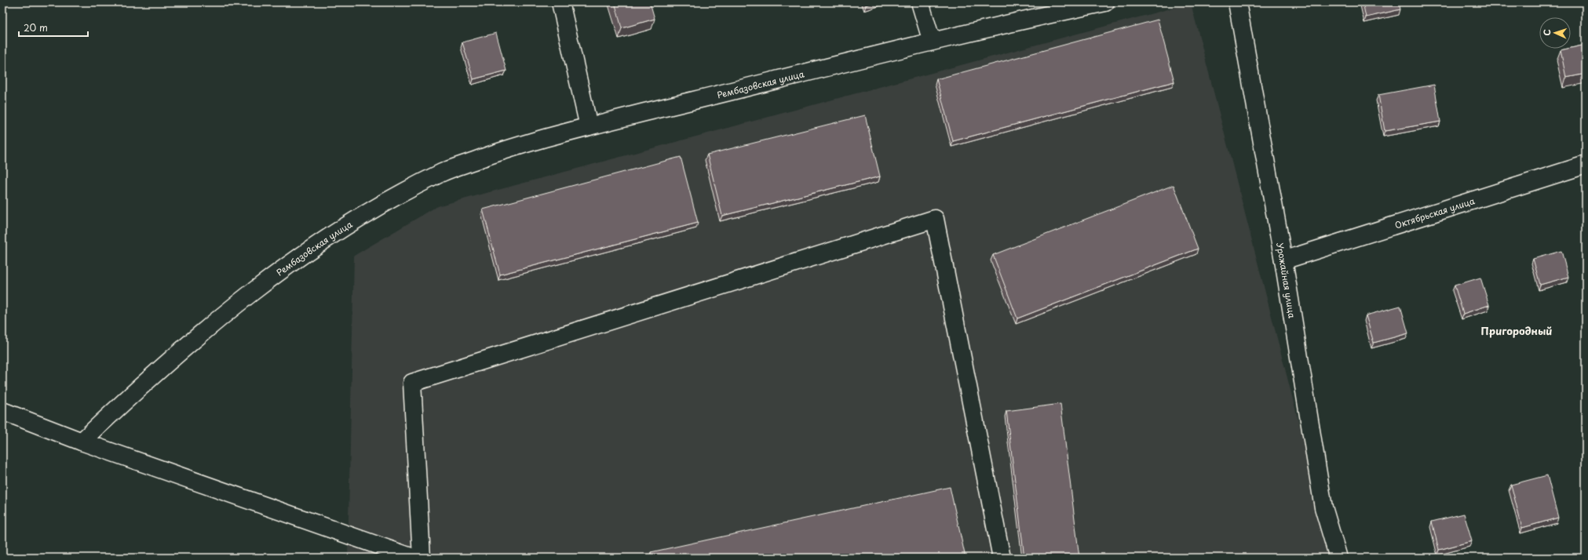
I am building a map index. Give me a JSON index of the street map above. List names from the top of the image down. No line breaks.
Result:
{"streets":{"street":["Рембазовская улица","Октябрьская улица","Урожайная улица"]},"crossings":[["Октябрьская улица","Урожайная улица"]],"districts":["Пригородный"],"scale_bar":"20 m","north":"left"}
